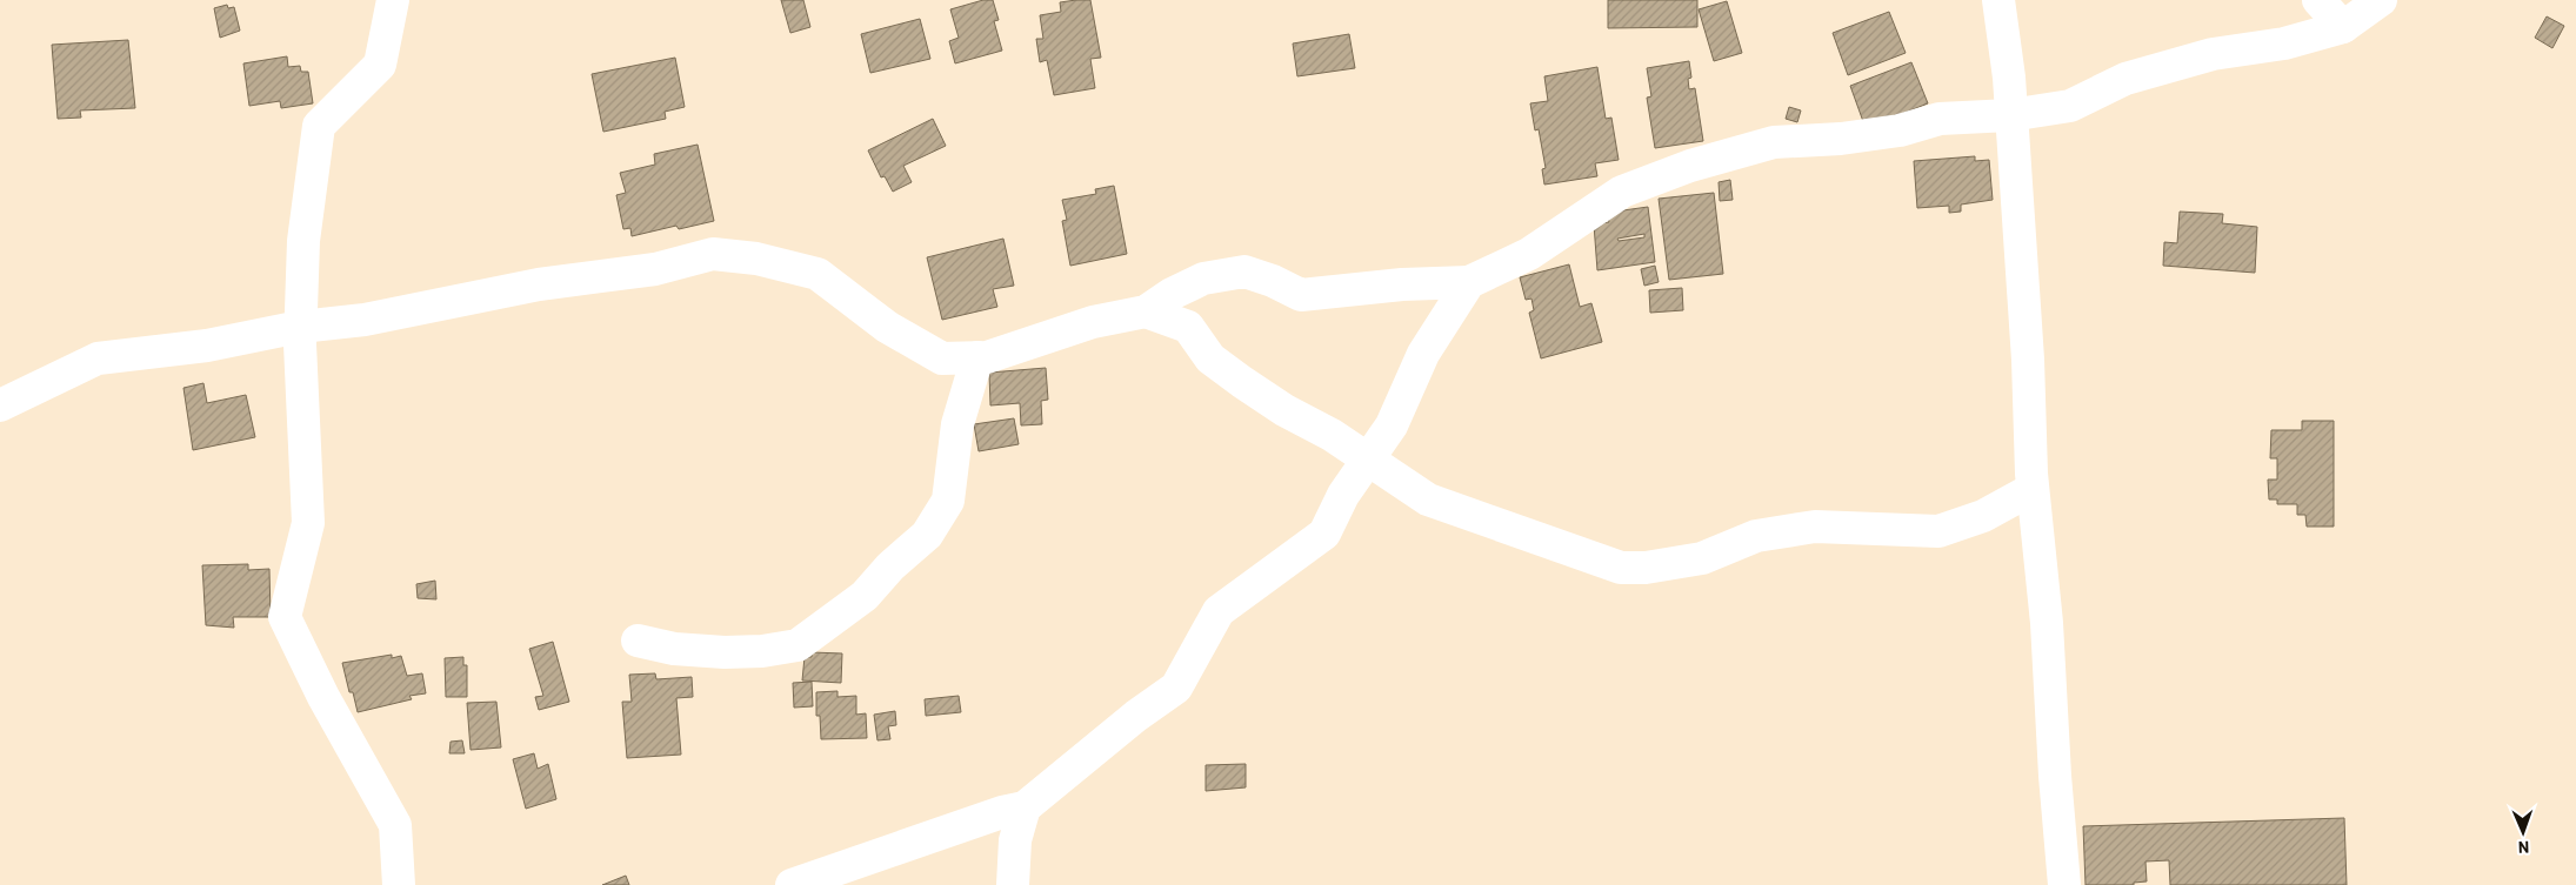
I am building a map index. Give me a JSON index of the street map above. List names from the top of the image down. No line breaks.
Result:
{"north":"bottom"}
